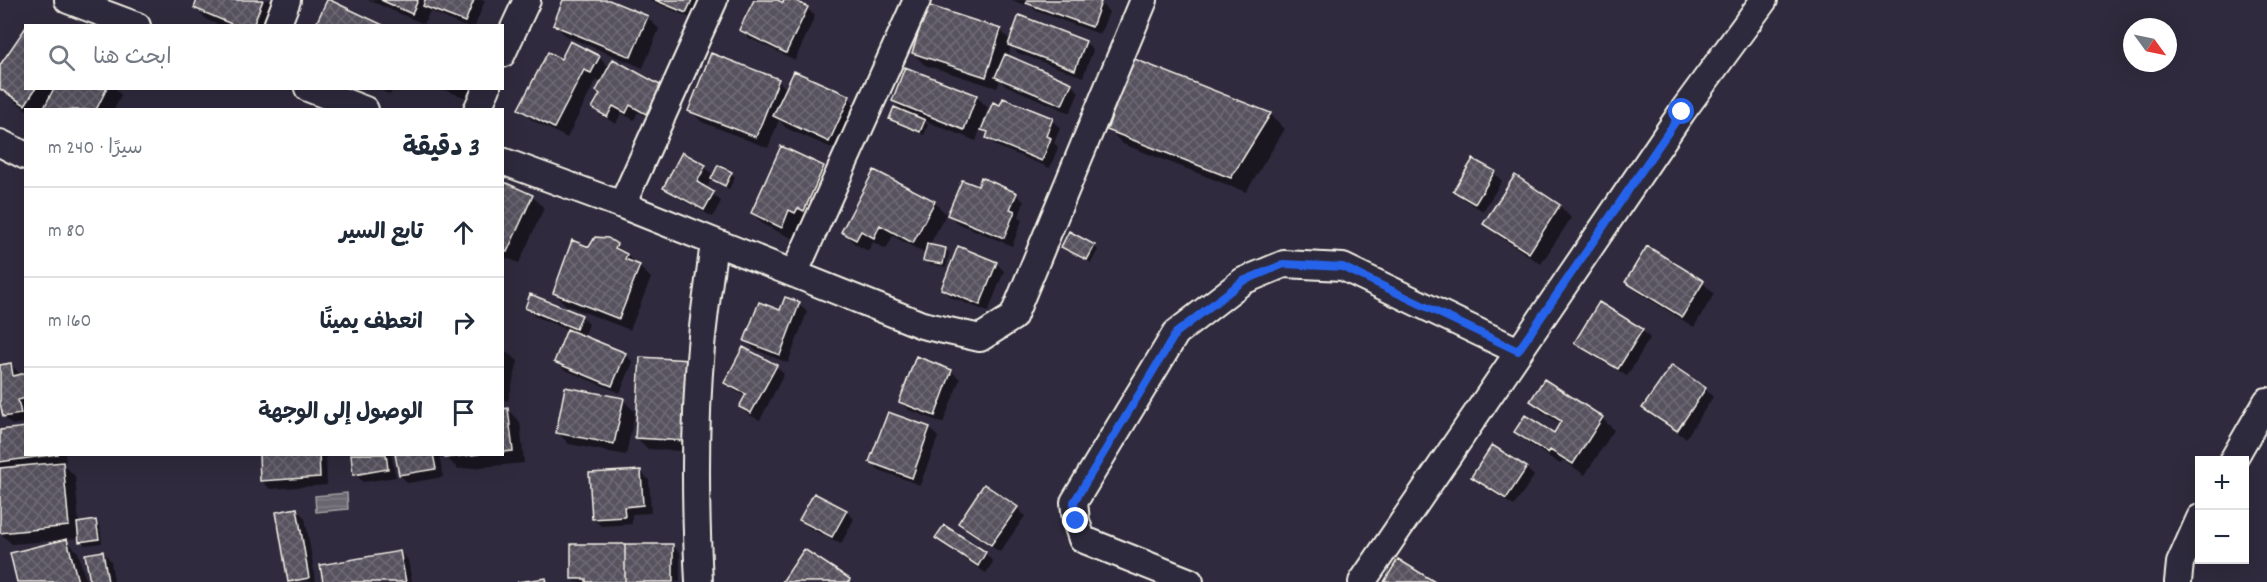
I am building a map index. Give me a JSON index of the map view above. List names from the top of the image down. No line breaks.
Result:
{"north":"bottom right","page":{"search":"ابحث هنا","heading":["3 دقيقة","سيرًا · 240 m"],"list":[["تابع السير","80 m"],["انعطف يمينًا","160 m"],"الوصول إلى الوجهة"],"map_buttons":["+","−"]}}
